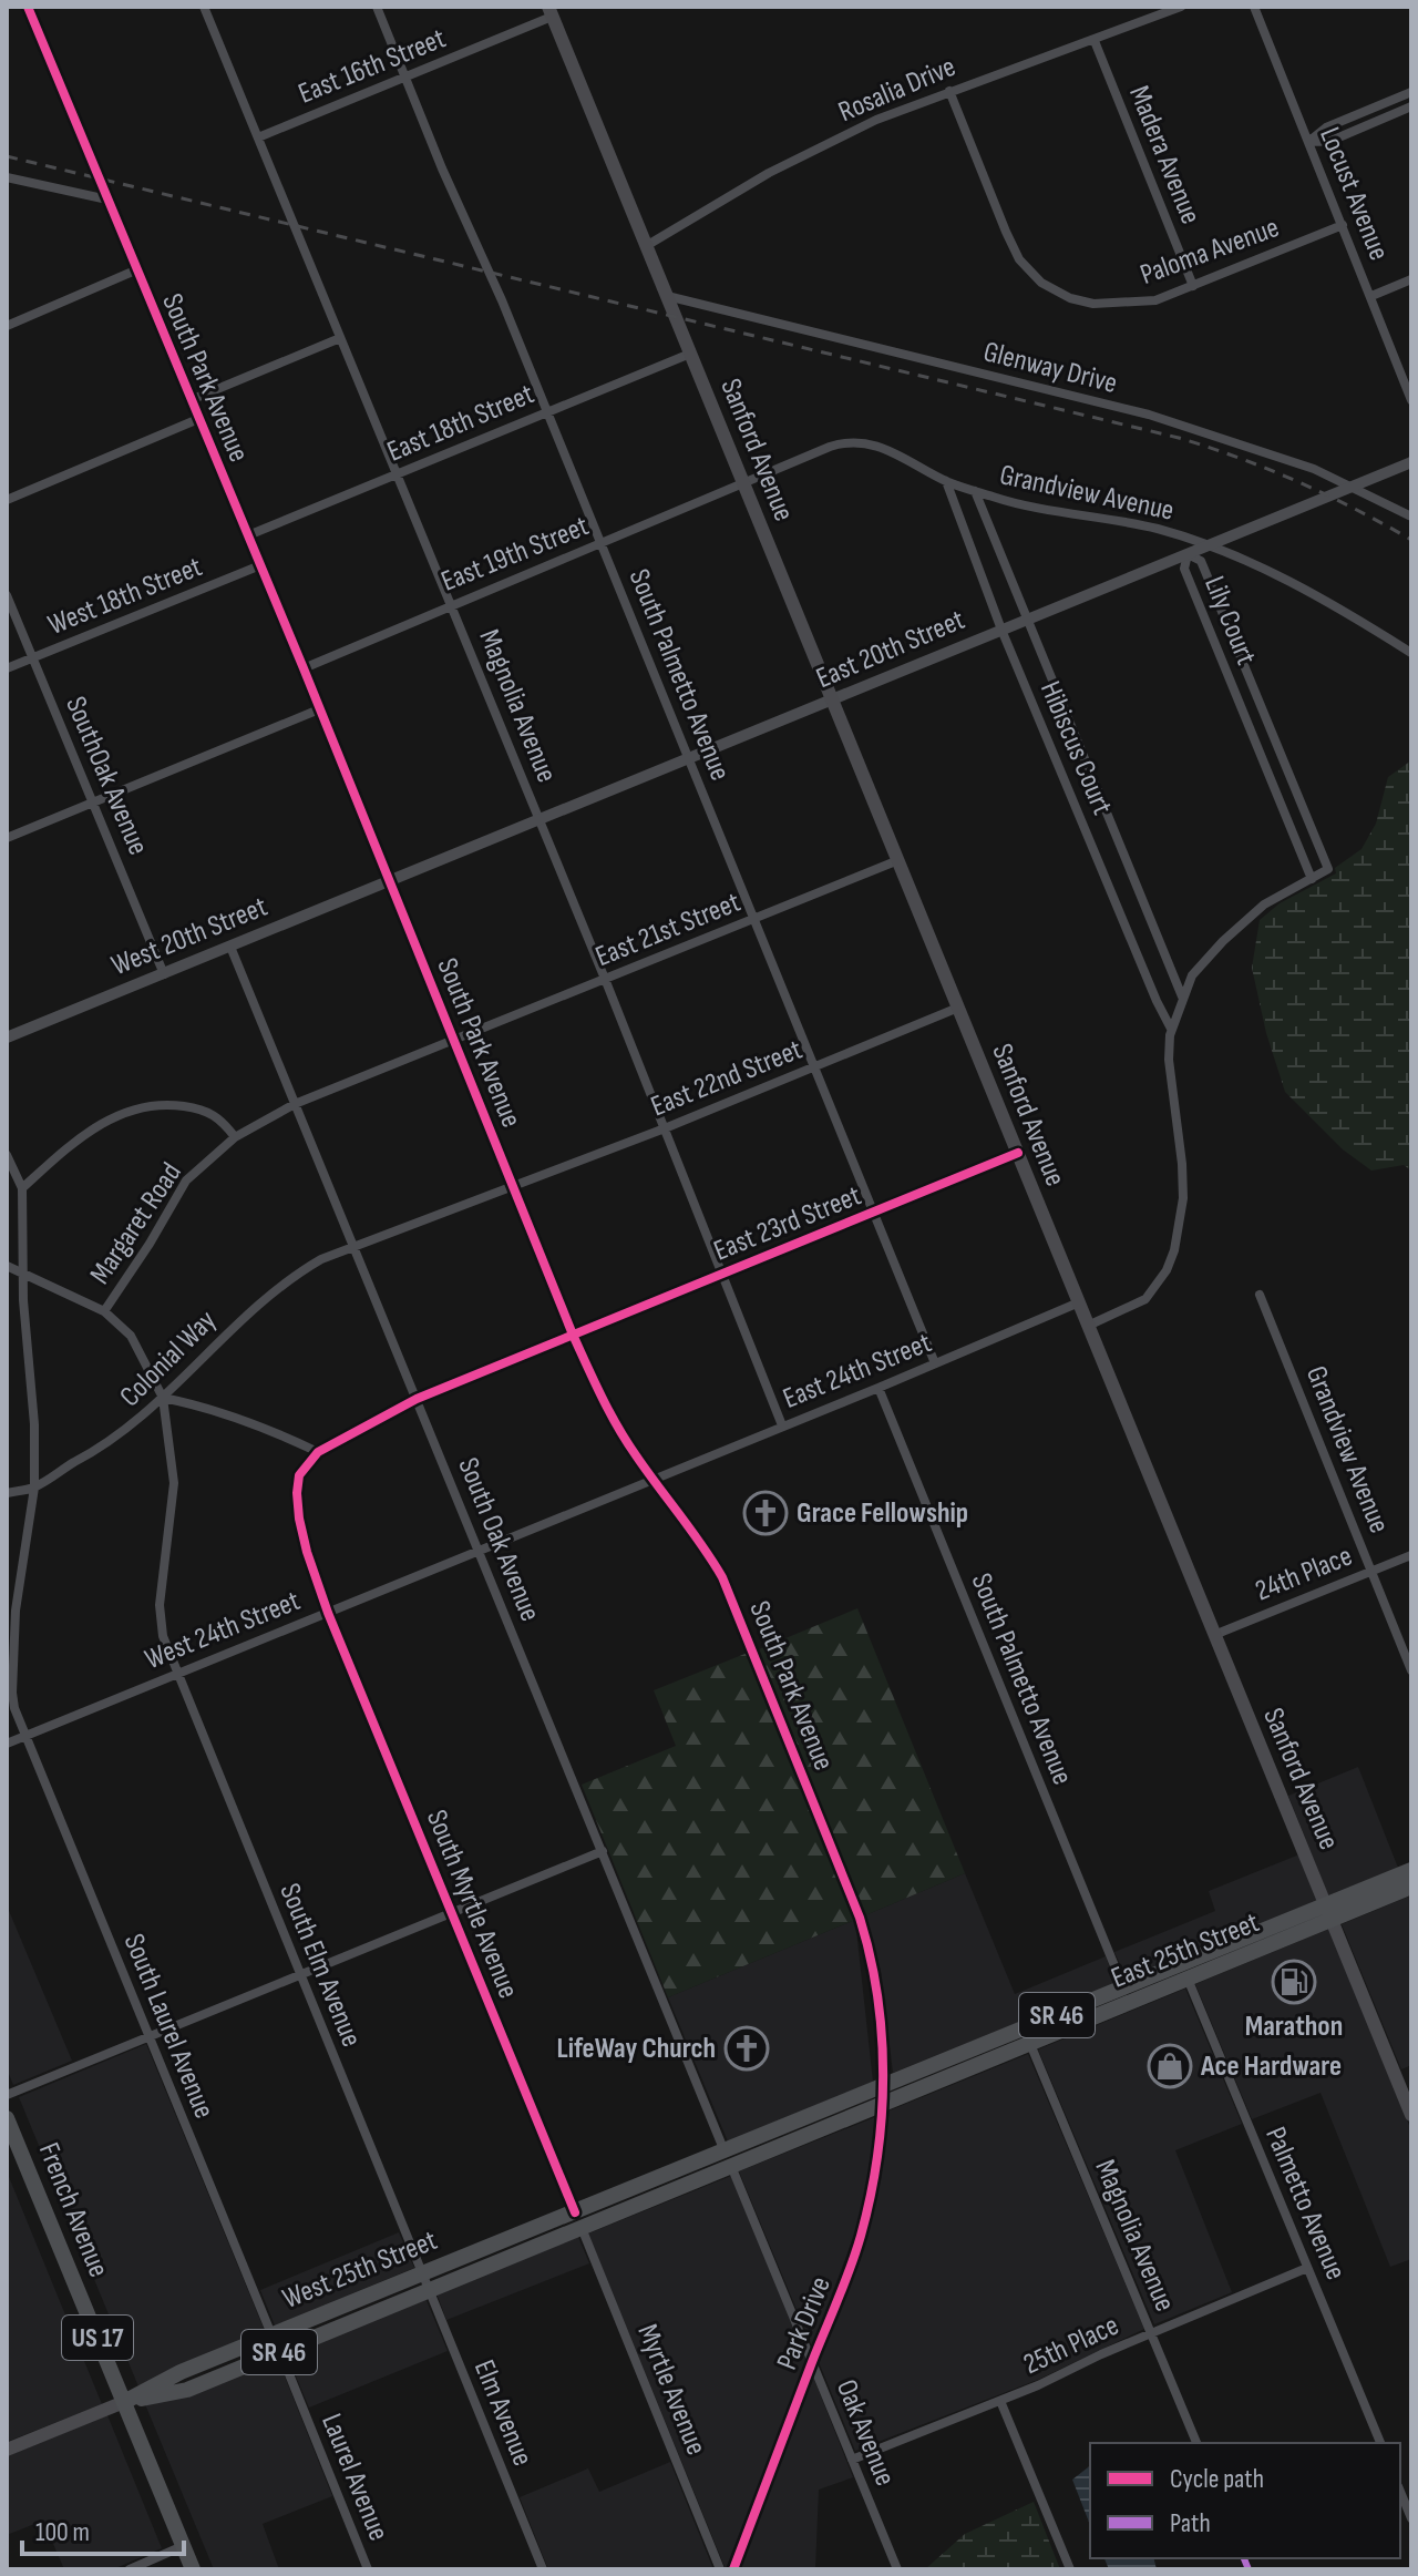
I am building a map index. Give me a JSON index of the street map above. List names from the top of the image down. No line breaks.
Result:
{"streets":{"main road":["Sanford Avenue","East 25th Street","SR 46","French Avenue","West 25th Street","US 17"],"street":["East 16th Street","Rosalia Drive","Madera Avenue","Locust Avenue","Paloma Avenue","Glenway Drive","South Park Avenue","East 18th Street","Grandview Avenue","East 19th Street","West 18th Street","Lily Court","East 20th Street","South Palmetto Avenue","Magnolia Avenue","Hibiscus Court","SouthOak Avenue","East 21st Street","West 20th Street","East 22nd Street","Margaret Road","East 23rd Street","Colonial Way","East 24th Street","South Oak Avenue","24th Place","West 24th Street","South Myrtle Avenue","South Elm Avenue","South Laurel Avenue","Palmetto Avenue","Park Drive","25th Place","Myrtle Avenue","Elm Avenue","Oak Avenue","Laurel Avenue"]},"crossings":[["East 16th Street","Sanford Avenue"],["East 16th Street","South Palmetto Avenue"],["East 16th Street","Magnolia Avenue"],["Rosalia Drive","Madera Avenue"],["Rosalia Drive","Paloma Avenue"],["Rosalia Drive","Sanford Avenue"],["Madera Avenue","Paloma Avenue"],["Locust Avenue","Paloma Avenue"],["Glenway Drive","Sanford Avenue"],["Glenway Drive","East 20th Street"],["South Park Avenue","East 18th Street"],["South Park Avenue","East 19th Street"],["South Park Avenue","West 18th Street"],["South Park Avenue","East 20th Street"],["South Park Avenue","East 21st Street"],["South Park Avenue","West 20th Street"],["South Park Avenue","East 22nd Street"],["South Park Avenue","East 23rd Street"],["South Park Avenue","East 24th Street"],["South Park Avenue","West 24th Street"],["South Park Avenue","East 25th Street"],["South Park Avenue","West 25th Street"],["South Park Avenue","Park Drive"],["East 18th Street","Sanford Avenue"],["East 18th Street","South Palmetto Avenue"],["East 18th Street","Magnolia Avenue"],["Sanford Avenue","Grandview Avenue"],["Sanford Avenue","East 19th Street"],["Sanford Avenue","East 20th Street"],["Sanford Avenue","East 21st Street"],["Sanford Avenue","East 22nd Street"],["Sanford Avenue","East 23rd Street"],["Sanford Avenue","East 24th Street"],["Sanford Avenue","24th Place"],["Sanford Avenue","East 25th Street"],["Grandview Avenue","East 19th Street"],["Grandview Avenue","East 20th Street"],["Grandview Avenue","Hibiscus Court"],["Grandview Avenue","24th Place"],["East 19th Street","South Palmetto Avenue"],["East 19th Street","Magnolia Avenue"],["West 18th Street","SouthOak Avenue"],["Lily Court","East 20th Street"],["East 20th Street","South Palmetto Avenue"],["East 20th Street","Magnolia Avenue"],["East 20th Street","Hibiscus Court"],["East 20th Street","West 20th Street"],["South Palmetto Avenue","East 21st Street"],["South Palmetto Avenue","East 22nd Street"],["South Palmetto Avenue","East 23rd Street"],["South Palmetto Avenue","East 24th Street"],["South Palmetto Avenue","East 25th Street"],["Magnolia Avenue","East 21st Street"],["Magnolia Avenue","East 22nd Street"],["Magnolia Avenue","East 23rd Street"],["Magnolia Avenue","East 24th Street"],["Magnolia Avenue","East 25th Street"],["Magnolia Avenue","25th Place"],["SouthOak Avenue","West 20th Street"],["East 21st Street","Margaret Road"],["East 21st Street","South Oak Avenue"],["West 20th Street","South Oak Avenue"],["East 22nd Street","Colonial Way"],["East 22nd Street","South Oak Avenue"],["Margaret Road","South Oak Avenue"],["Margaret Road","South Elm Avenue"],["East 23rd Street","South Oak Avenue"],["East 23rd Street","South Myrtle Avenue"],["Colonial Way","South Oak Avenue"],["Colonial Way","South Elm Avenue"],["Colonial Way","South Laurel Avenue"],["East 24th Street","West 24th Street"],["South Oak Avenue","West 24th Street"],["South Oak Avenue","West 25th Street"],["South Oak Avenue","Oak Avenue"],["West 24th Street","South Myrtle Avenue"],["West 24th Street","South Elm Avenue"],["West 24th Street","South Laurel Avenue"],["South Myrtle Avenue","West 25th Street"],["East 25th Street","Palmetto Avenue"],["East 25th Street","West 25th Street"],["East 25th Street","Park Drive"],["South Elm Avenue","West 25th Street"],["South Elm Avenue","Elm Avenue"],["South Laurel Avenue","West 25th Street"],["Palmetto Avenue","25th Place"],["French Avenue","West 25th Street"],["West 25th Street","Park Drive"],["West 25th Street","Myrtle Avenue"],["West 25th Street","Elm Avenue"],["West 25th Street","Oak Avenue"],["West 25th Street","Laurel Avenue"],["Park Drive","Oak Avenue"],["25th Place","Oak Avenue"]],"places":{"church":["Grace Fellowship","LifeWay Church"],"fuel station":["Marathon"],"shop":["Ace Hardware"]},"legend":["Cycle path","Path"],"scale_bar":"100 m"}
